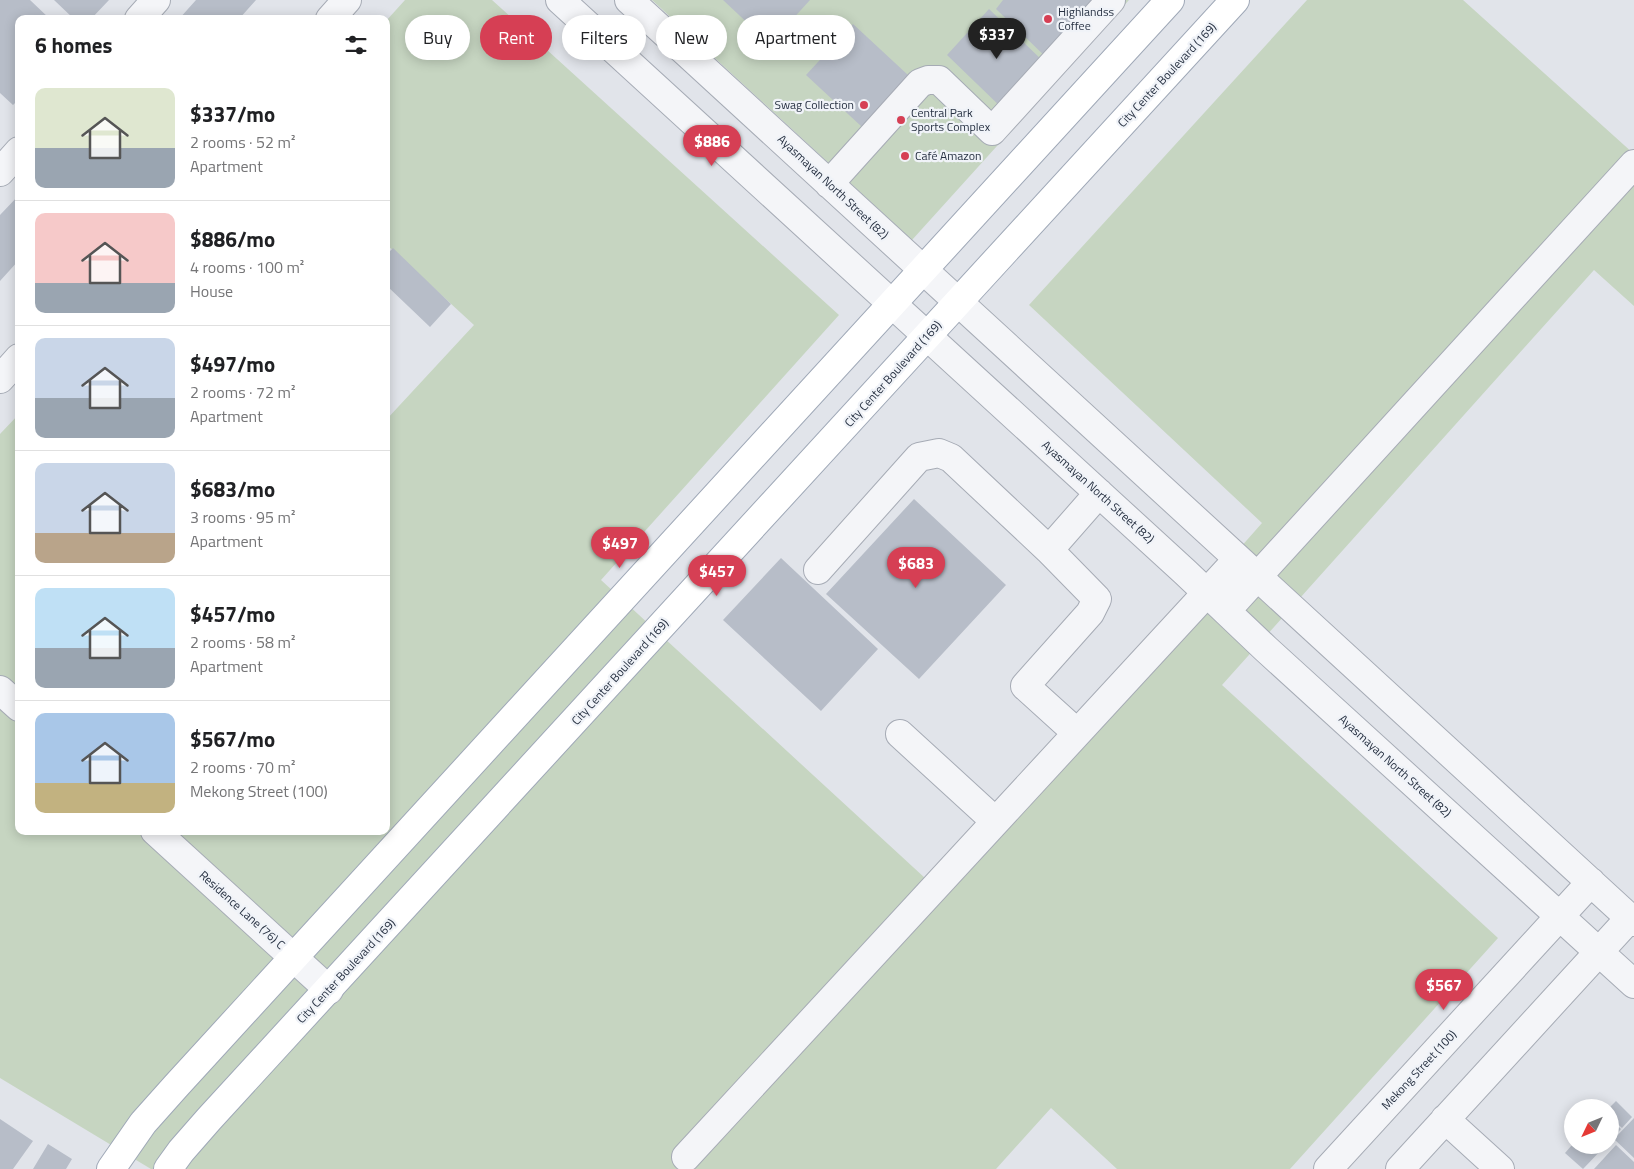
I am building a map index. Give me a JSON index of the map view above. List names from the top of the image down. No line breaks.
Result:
{"streets":{"main road":["City Center Boulevard (169)"],"street":["Ayasmayan North Street (82)","Residence Lane (76) C","Mekong Street (100)"]},"crossings":[["City Center Boulevard (169)","Ayasmayan North Street (82)"],["City Center Boulevard (169)","Residence Lane (76) C"],["Ayasmayan North Street (82)","Mekong Street (100)"]],"places":["Highlandss Coffee","Swag Collection","Central Park Sports Complex","Café Amazon"],"north":"bottom left","page":{"chip":["Buy","Rent","Filters","New","Apartment"],"heading":"6 homes","price":["$337","$886","$497","$683","$457","$567"],"list":[{"name":"$337/mo","note":"2 rooms · 52 m² · Apartment"},{"name":"$886/mo","note":"4 rooms · 100 m² · House"},{"name":"$497/mo","note":"2 rooms · 72 m² · Apartment"},{"name":"$683/mo","note":"3 rooms · 95 m² · Apartment"},{"name":"$457/mo","note":"2 rooms · 58 m² · Apartment"},{"name":"$567/mo","note":"2 rooms · 70 m² · Mekong Street (100)"}]}}
